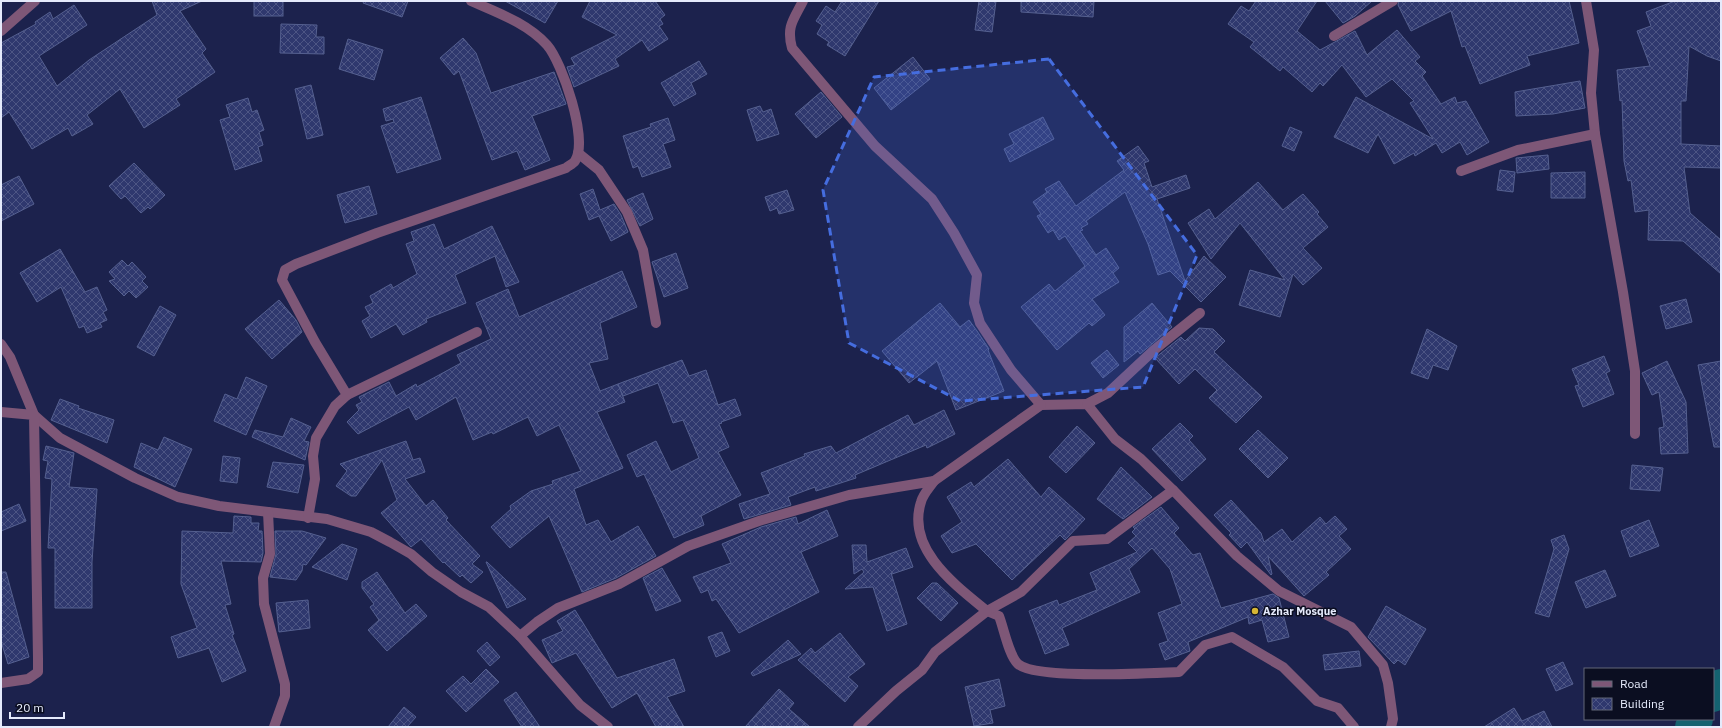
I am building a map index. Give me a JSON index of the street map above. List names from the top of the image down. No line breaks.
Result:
{"places":["Azhar Mosque"],"legend":["Road","Building"],"scale_bar":"20 m"}
